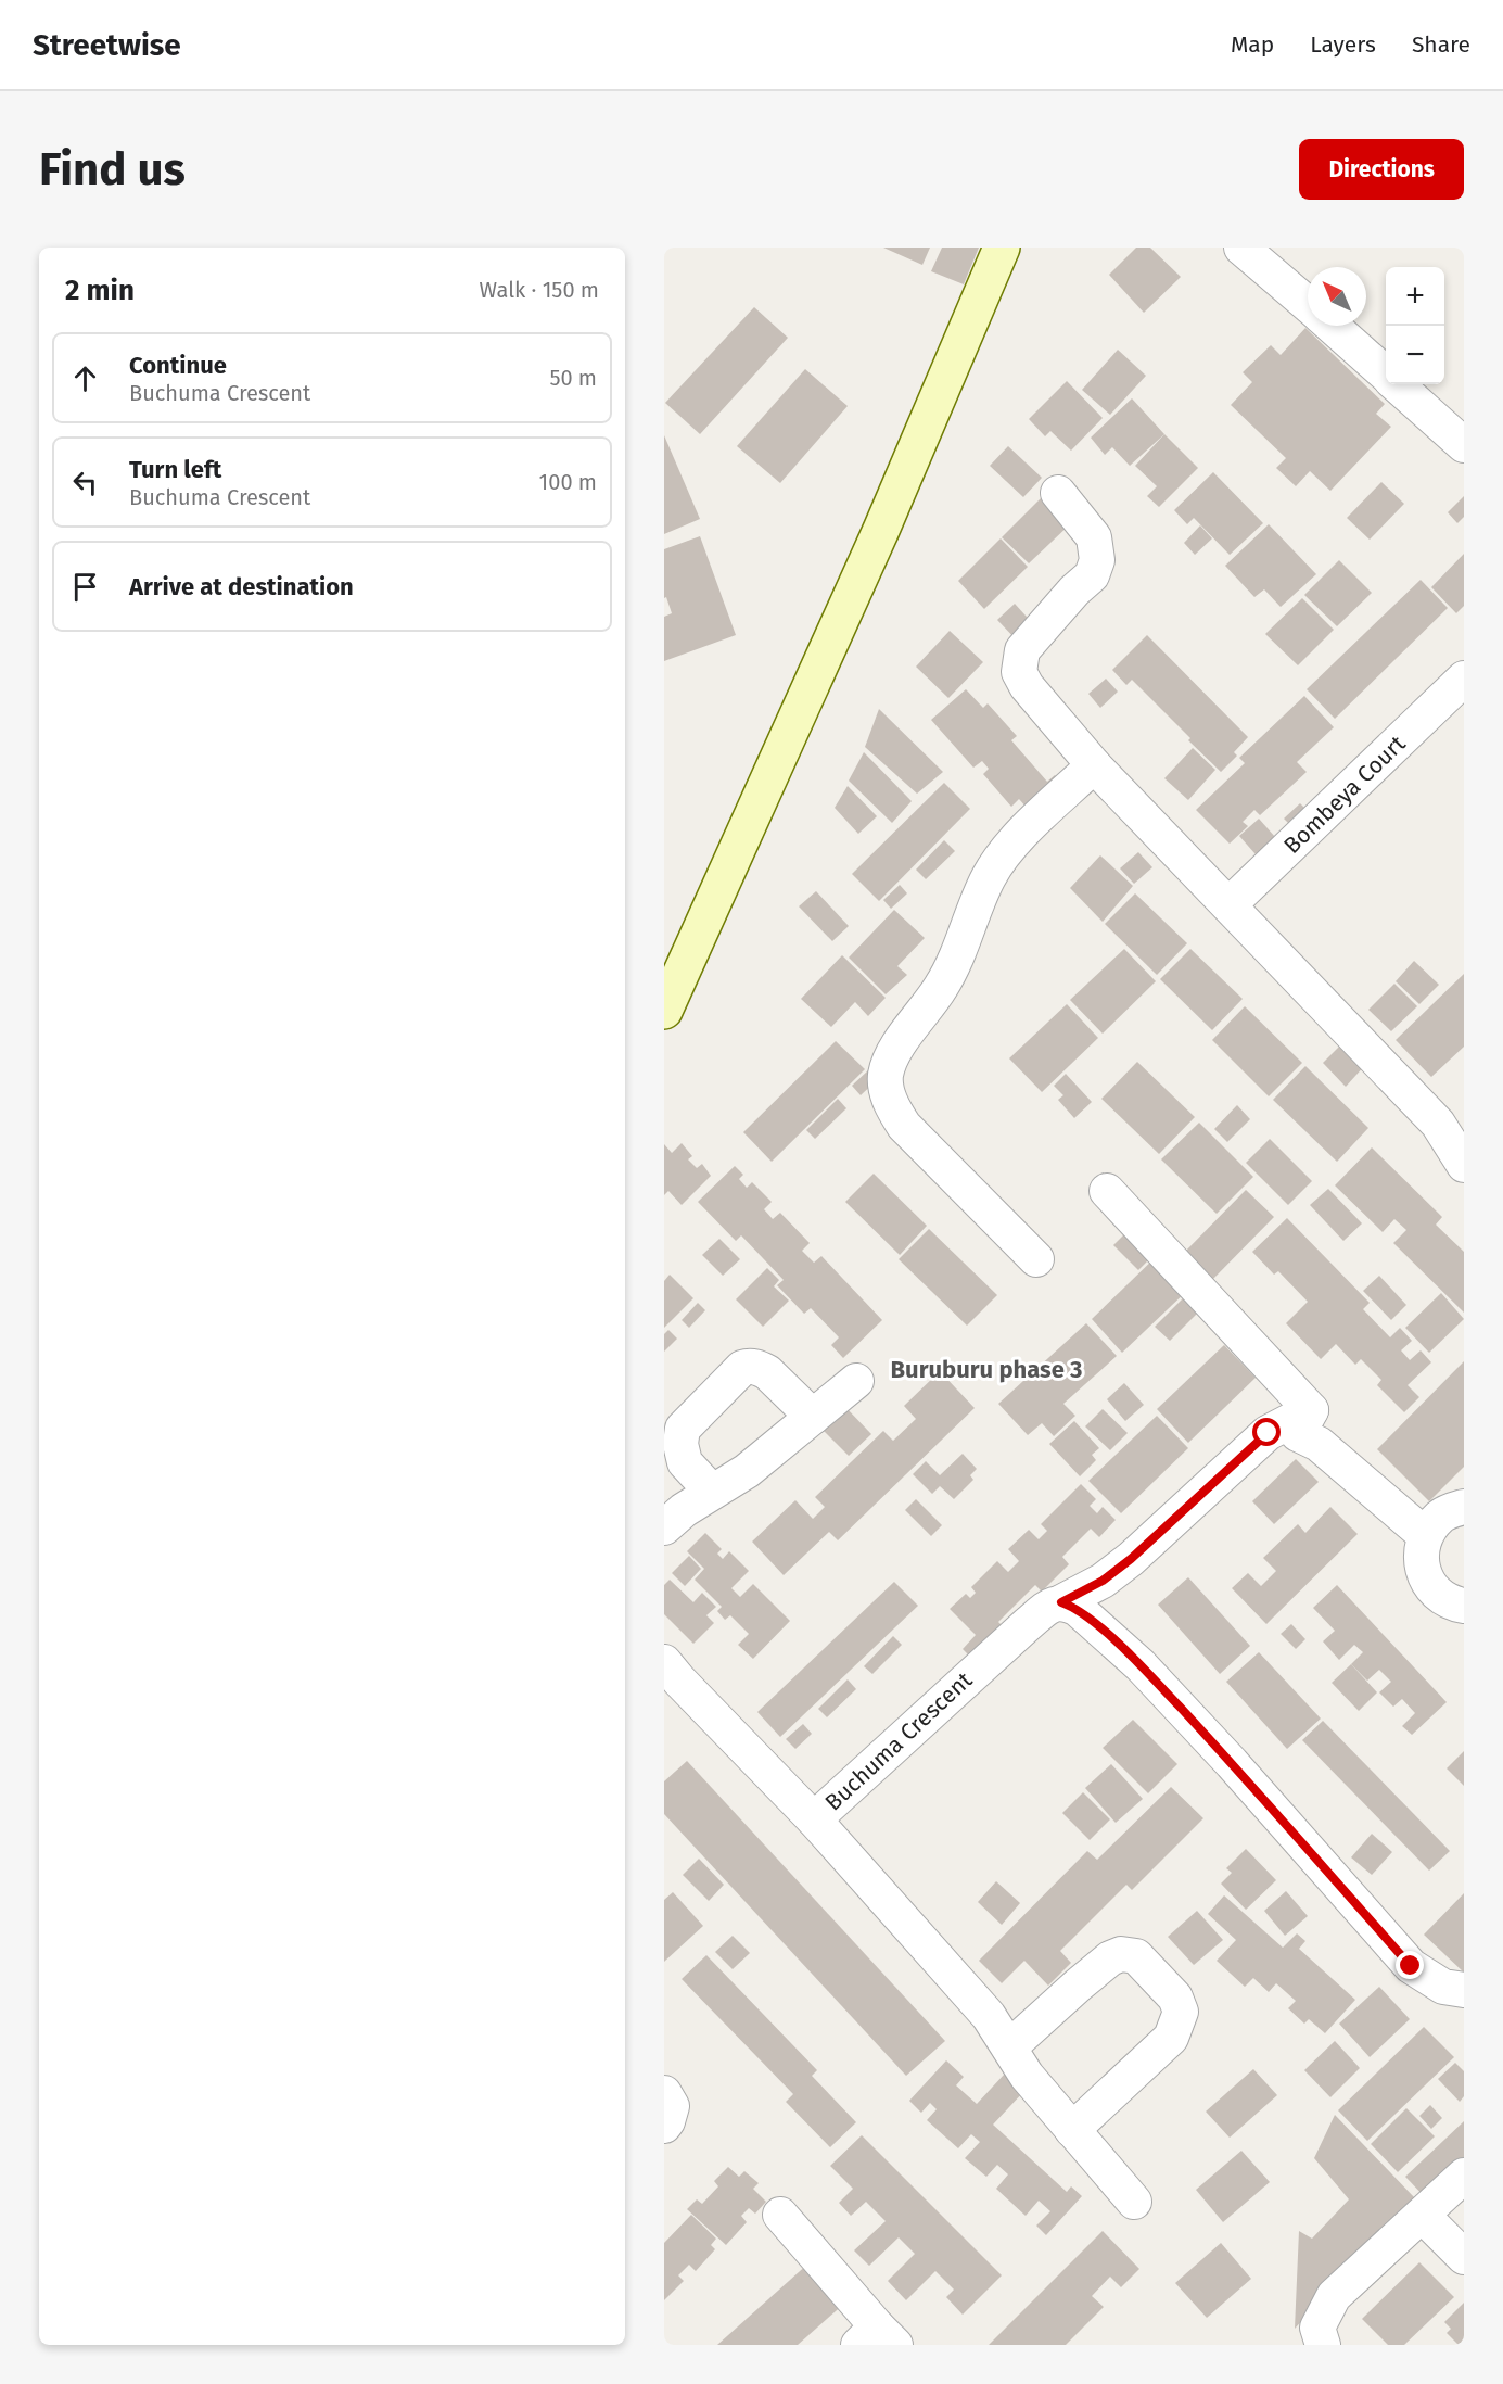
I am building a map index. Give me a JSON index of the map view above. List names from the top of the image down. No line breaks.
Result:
{"streets":{"street":["Bombeya Court","Buchuma Crescent"]},"districts":["Buruburu phase 3"],"north":"top left","page":{"header":"Streetwise","nav":["Map","Layers","Share"],"buttons":"Directions","title":"Find us","heading":["2 min","Walk · 150 m"],"map_buttons":["+","−"],"list":[["Continue","Buchuma Crescent","50 m"],["Turn left","Buchuma Crescent","100 m"],"Arrive at destination"]}}
